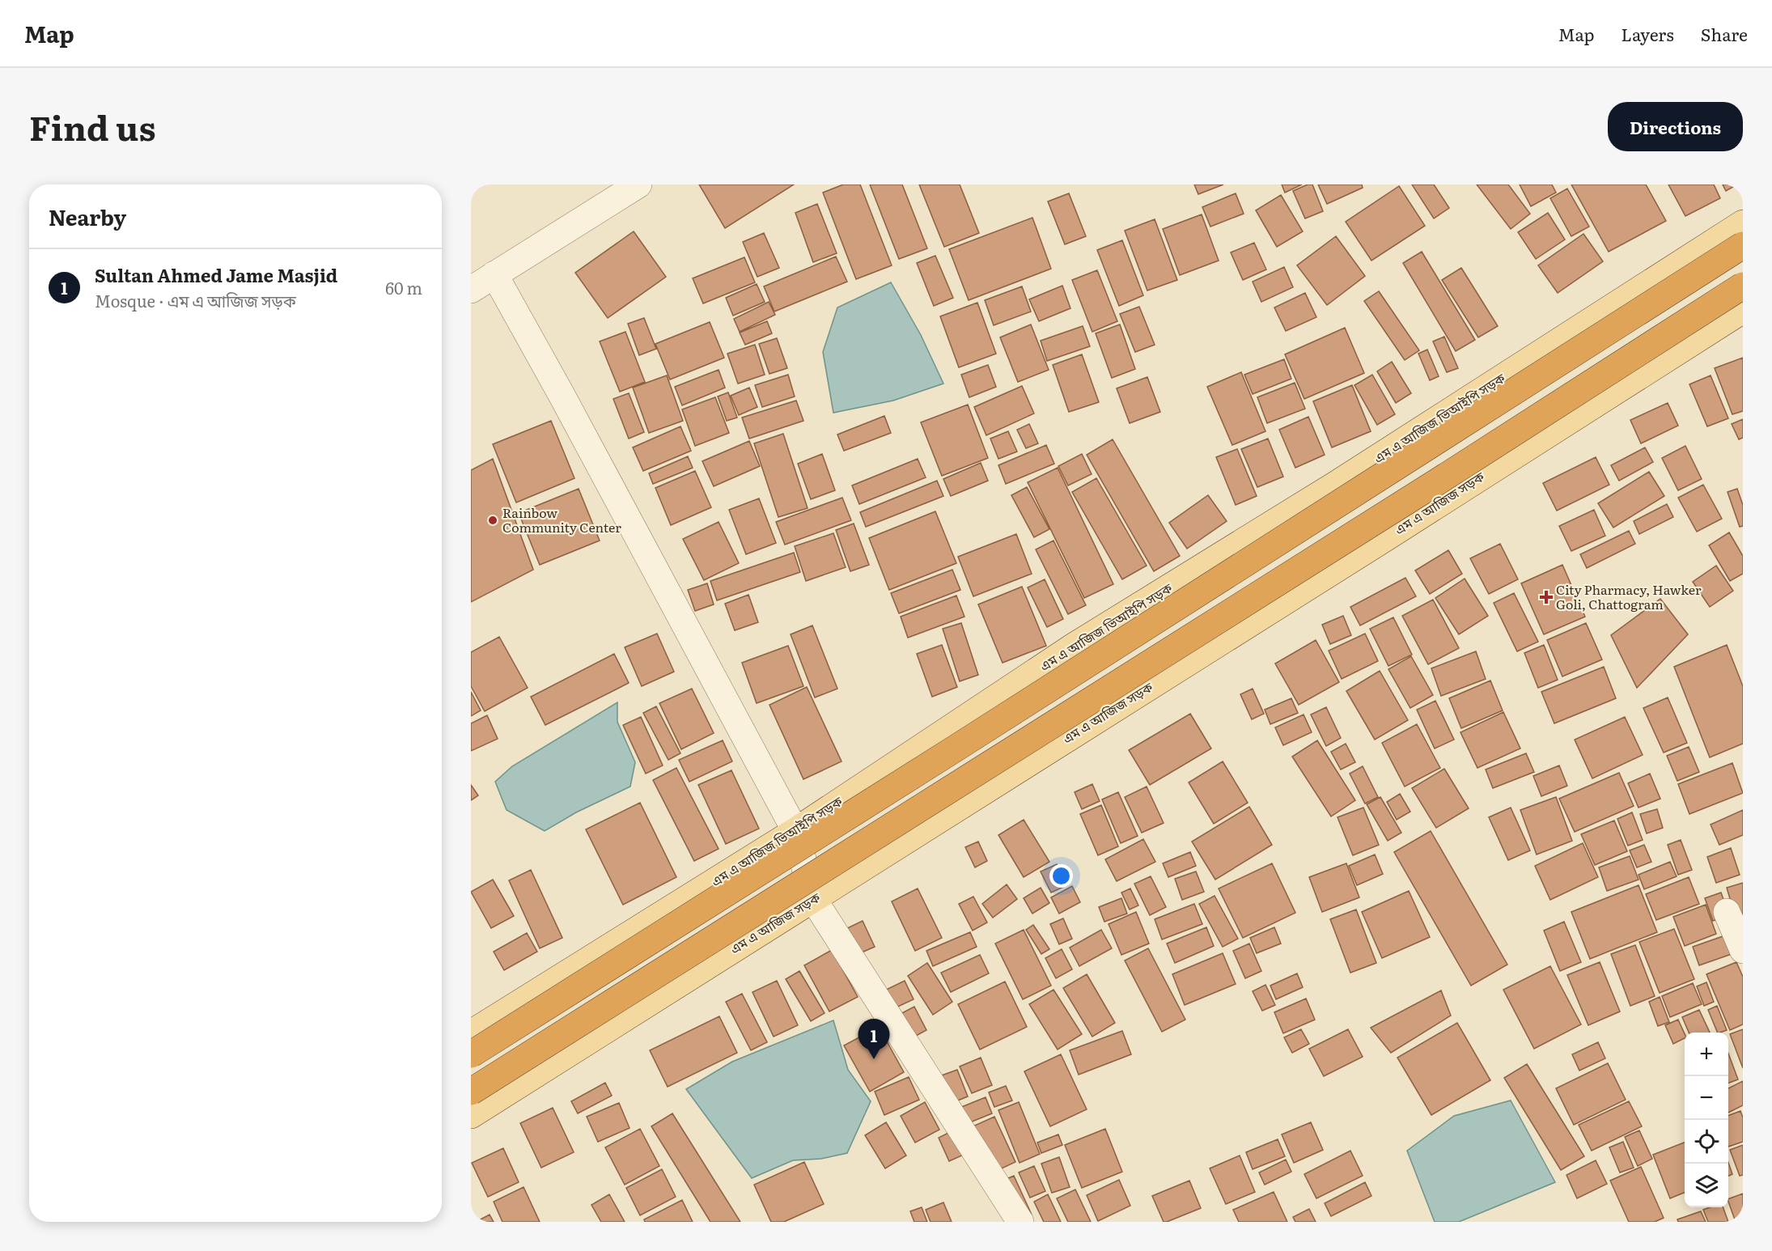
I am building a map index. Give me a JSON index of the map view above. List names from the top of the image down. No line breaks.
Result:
{"streets":{"main road":["এম এ আজিজ ভিআইপি সড়ক","এম এ আজিজ সড়ক"]},"places":{"other":["Rainbow Community Center"],"health":["City Pharmacy, Hawker Goli, Chattogram"]},"page":{"header":"Map","nav":["Map","Layers","Share"],"title":"Find us","buttons":"Directions","heading":"Nearby","list":[{"mark":"1","name":"Sultan Ahmed Jame Masjid","note":"Mosque · এম এ আজিজ সড়ক","value":"60 m"}],"pins":"1","map_buttons":["+","−"]}}
